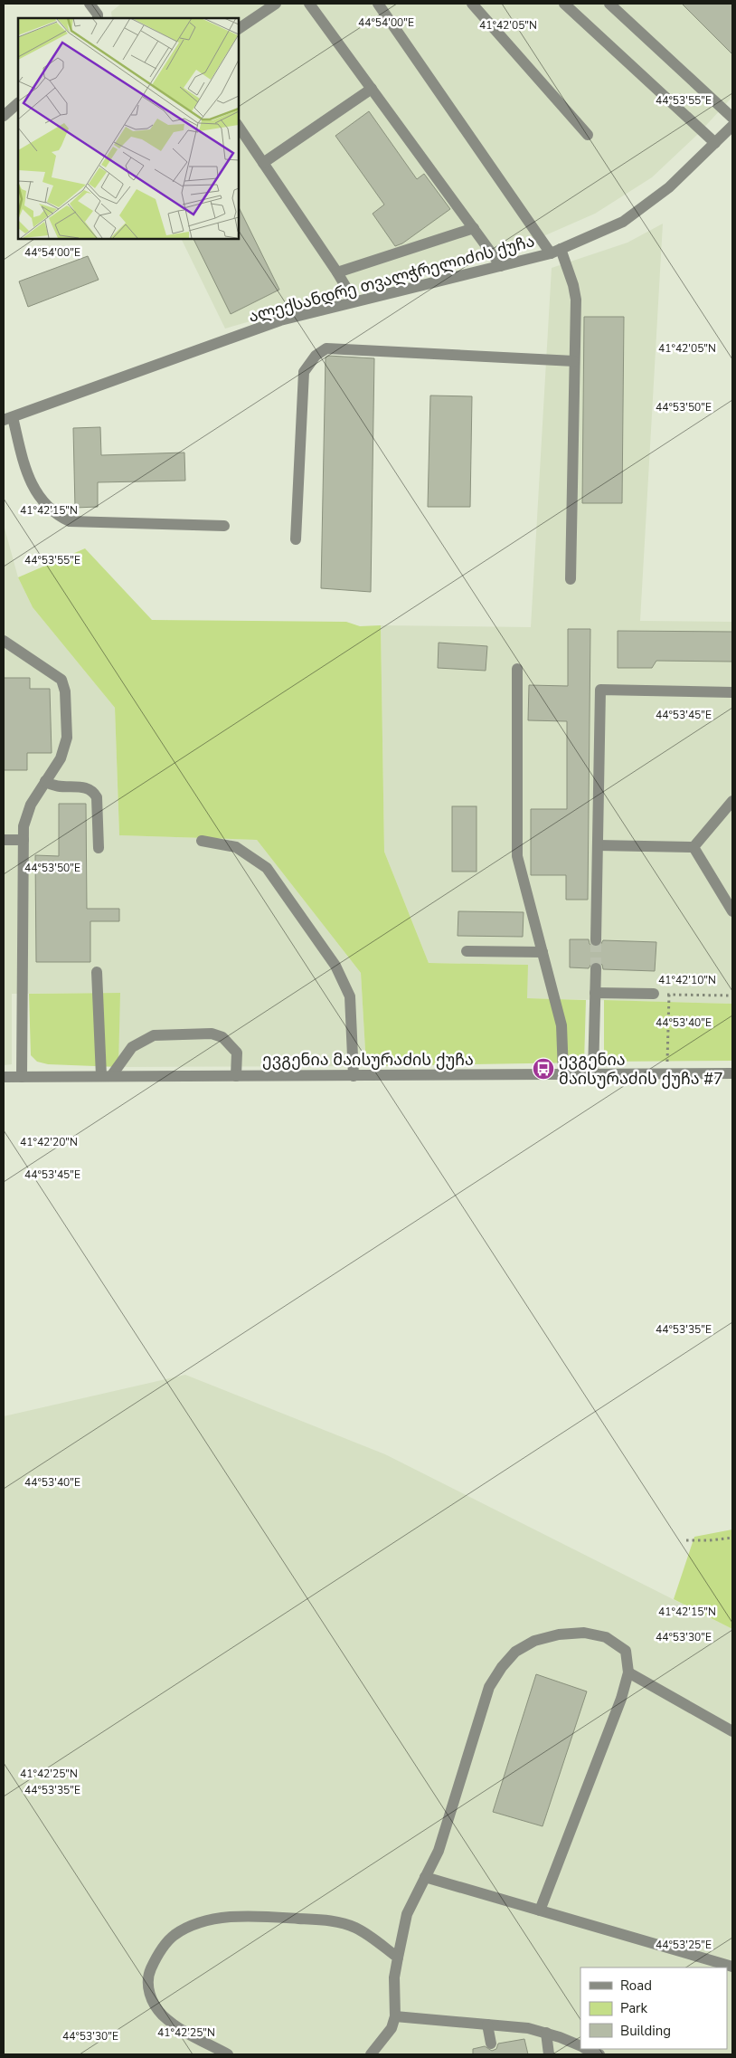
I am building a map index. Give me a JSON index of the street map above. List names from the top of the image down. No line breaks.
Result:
{"streets":{"street":["ალექსანდრე თვალჭრელიძის ქუჩა","ევგენია მაისურაძის ქუჩა"]},"places":{"bus stop":["ევგენია მაისურაძის ქუჩა #7"]},"legend":["Road","Park","Building"],"coordinates":["44°54'00\"E","41°42'05\"N","44°53'55\"E","44°53'50\"E","41°42'15\"N","44°53'45\"E","41°42'10\"N","44°53'40\"E","41°42'20\"N","44°53'35\"E","44°53'30\"E","41°42'25\"N","44°53'25\"E"]}
